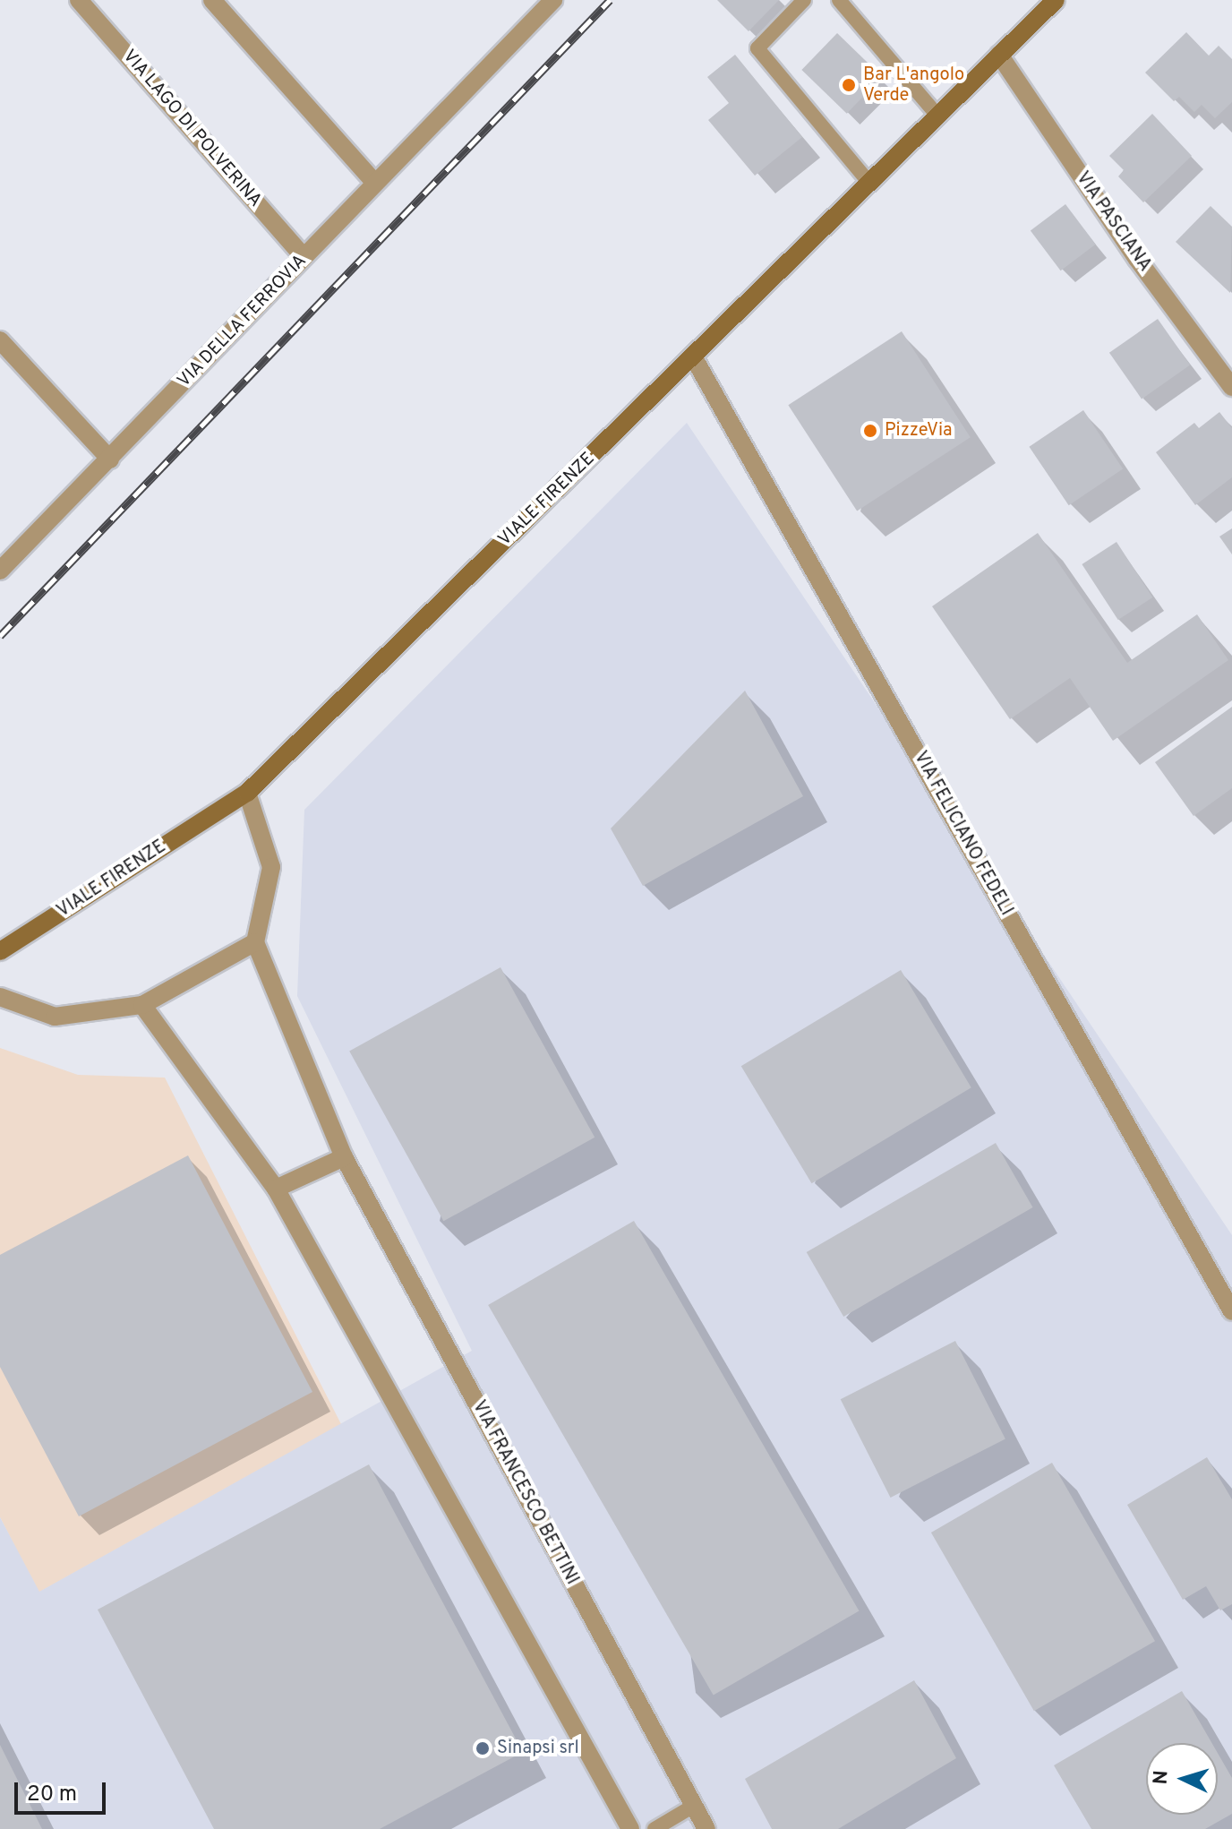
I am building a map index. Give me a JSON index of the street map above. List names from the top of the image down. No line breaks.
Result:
{"streets":{"main road":["VIALE FIRENZE"],"street":["VIA LAGO DI POLVERINA","VIA PASCIANA","VIA DELLA FERROVIA","VIA FELICIANO FEDELI","VIA FRANCESCO BETTINI"]},"crossings":[["VIA LAGO DI POLVERINA","VIA DELLA FERROVIA"],["VIA PASCIANA","VIALE FIRENZE"],["VIALE FIRENZE","VIA FELICIANO FEDELI"]],"places":["Bar L'angolo Verde","PizzeVia","Sinapsi srl"],"scale_bar":"20 m","north":"left"}
